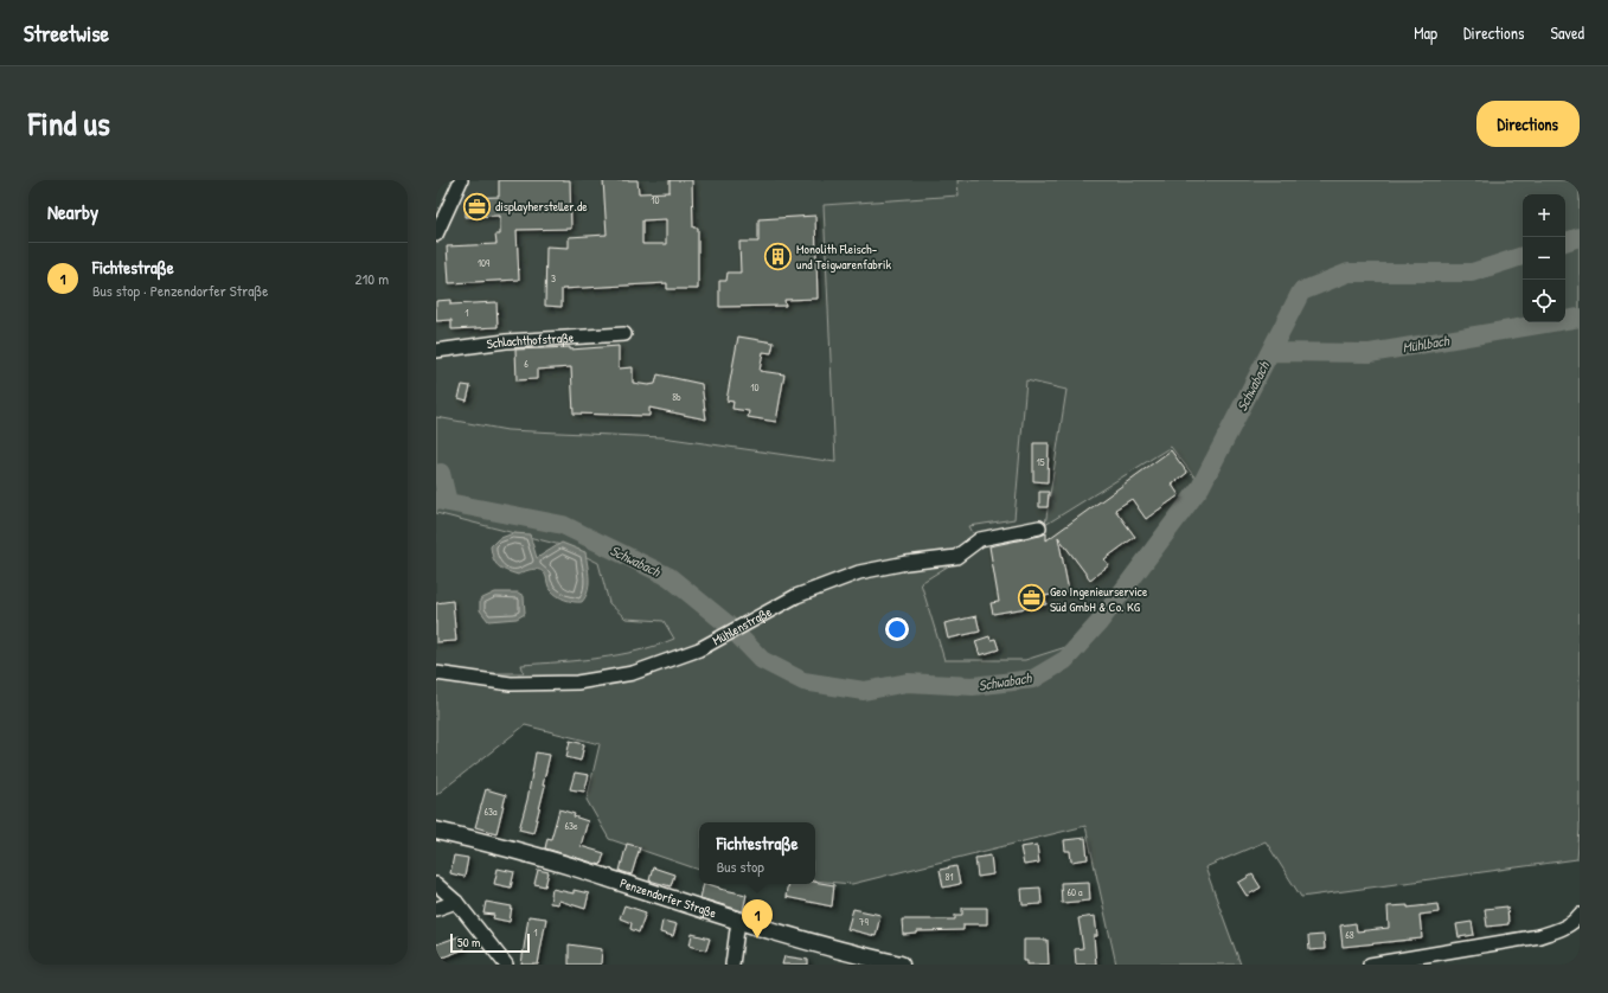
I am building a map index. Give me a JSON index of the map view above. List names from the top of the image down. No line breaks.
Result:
{"streets":{"main road":["Penzendorfer Straße"],"street":["Schlachthofstraße","Mühlenstraße"]},"water":["Mühlbach","Schwabach"],"places":{"office":["displayhersteller.de","Geo Ingenieurservice Süd GmbH & Co. KG"],"building":["Monolith Fleisch- und Teigwarenfabrik"]},"house_numbers":["10","109","3","1","6","10","8b","15","63a","63e","81","60 a","79","1","68"],"scale_bar":"50 m","page":{"header":"Streetwise","nav":["Map","Directions","Saved"],"title":"Find us","buttons":"Directions","heading":"Nearby","map_buttons":["+","−"],"list":[{"mark":"1","name":"Fichtestraße","note":"Bus stop · Penzendorfer Straße","value":"210 m"}],"popup":["Fichtestraße","Bus stop"],"pins":"1","scale":"50 m"}}
